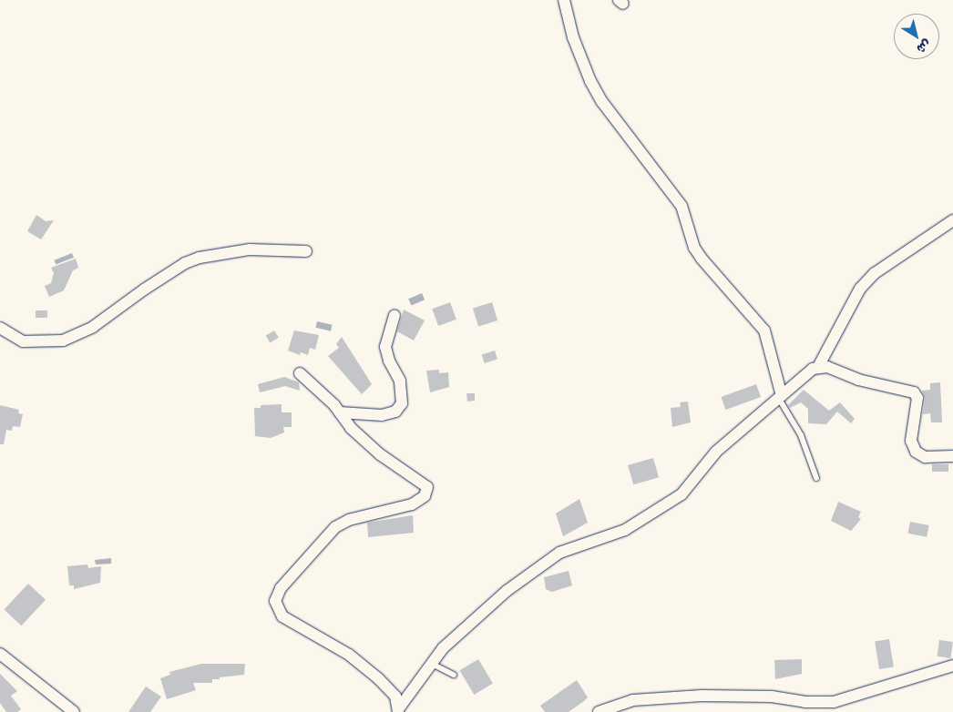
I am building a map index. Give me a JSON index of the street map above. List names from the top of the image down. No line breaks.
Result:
{"north":"bottom right"}
